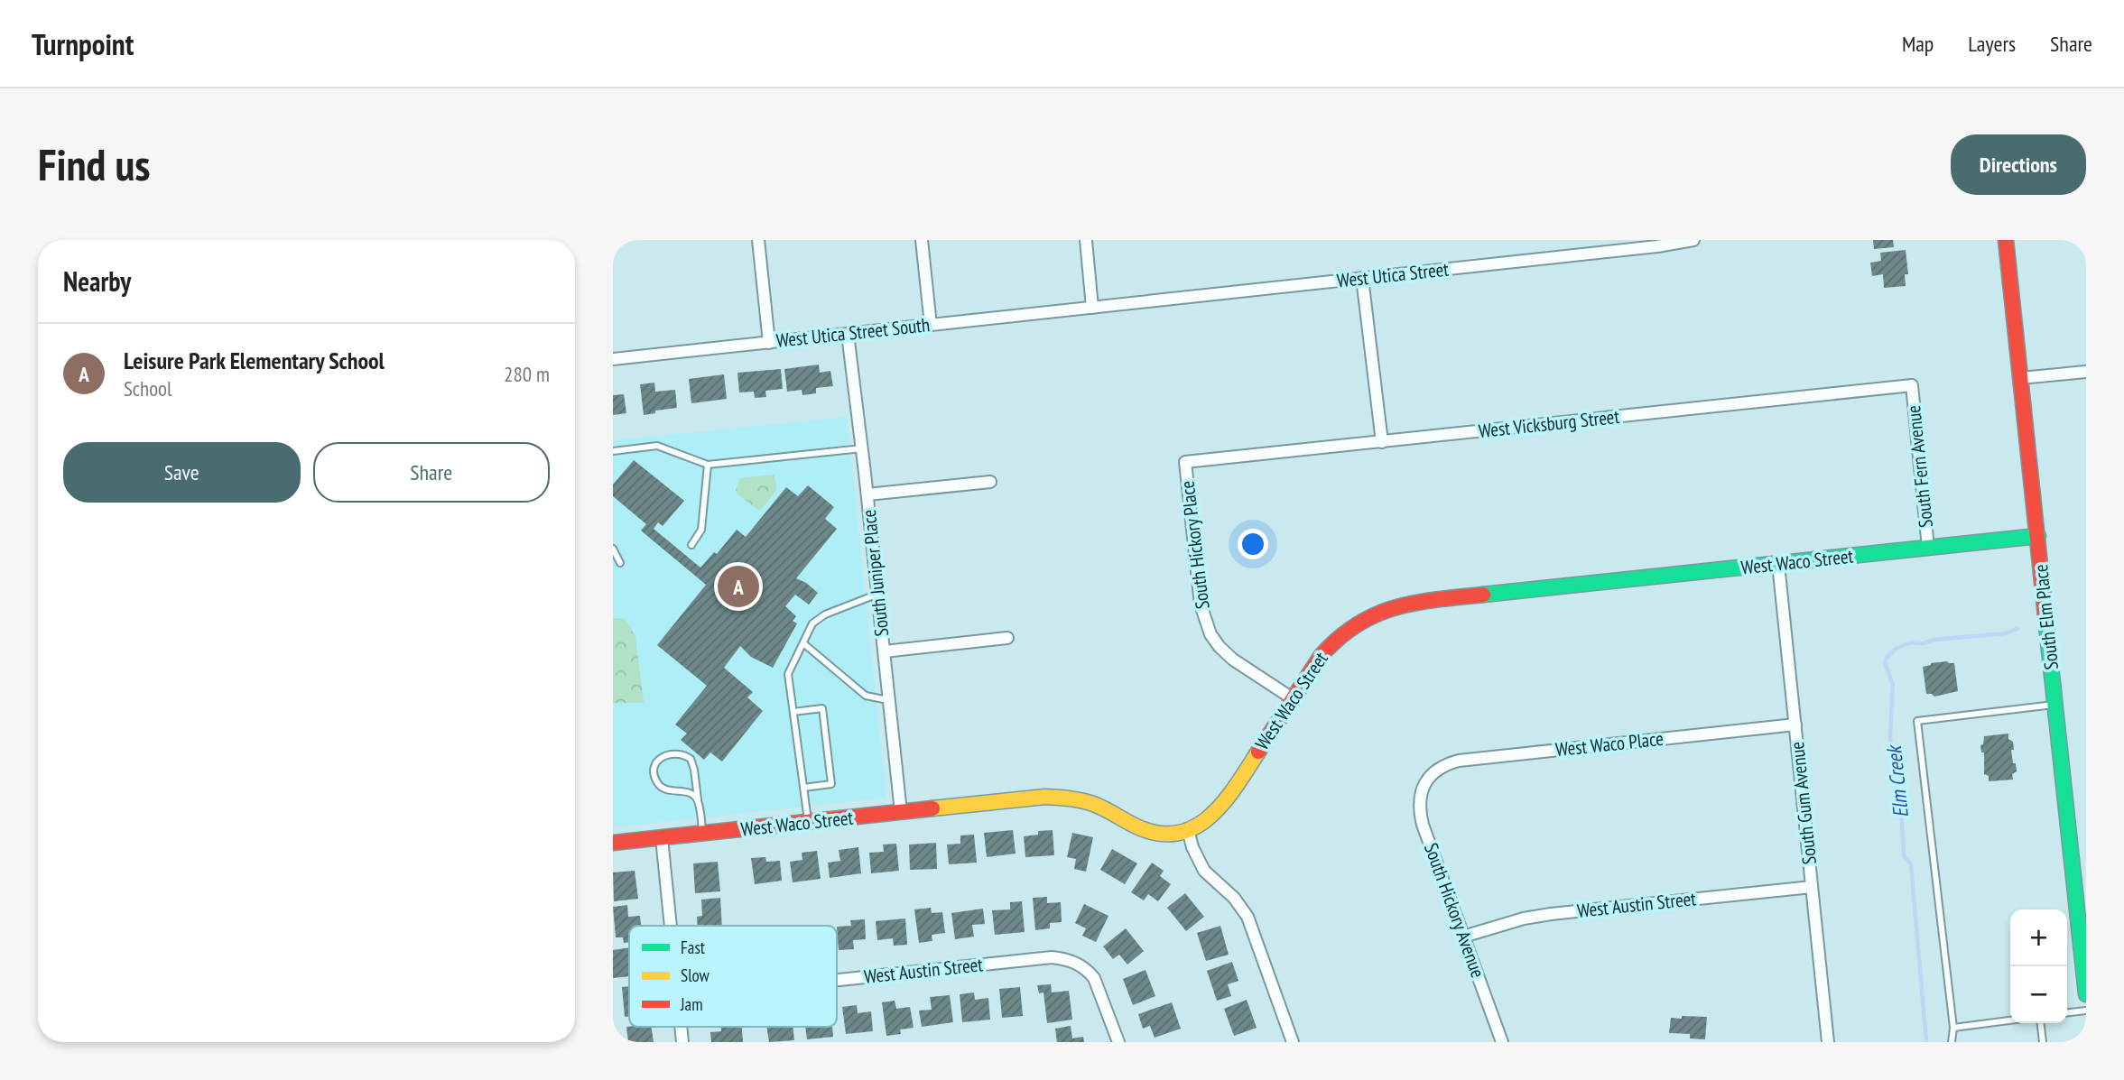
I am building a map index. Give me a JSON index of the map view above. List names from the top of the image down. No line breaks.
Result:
{"streets":{"street":["West Utica Street","West Utica Street South","West Vicksburg Street","South Fern Avenue","South Hickory Place","West Waco Street","South Juniper Place","South Elm Place","West Waco Place","South Gum Avenue","West Austin Street","South Hickory Avenue"]},"crossings":[["West Utica Street","West Utica Street South"],["West Utica Street South","South Juniper Place"],["West Vicksburg Street","South Fern Avenue"],["West Vicksburg Street","South Hickory Place"],["South Fern Avenue","West Waco Street"],["South Hickory Place","West Waco Street"],["West Waco Street","South Juniper Place"],["West Waco Street","South Elm Place"],["West Waco Street","South Gum Avenue"],["West Waco Place","South Gum Avenue"],["West Waco Place","South Hickory Avenue"],["South Gum Avenue","West Austin Street"],["West Austin Street","South Hickory Avenue"]],"water":["Elm Creek"],"legend":["Fast","Slow","Jam"],"page":{"header":"Turnpoint","nav":["Map","Layers","Share"],"buttons":["Directions",["Save","Share"]],"title":"Find us","heading":"Nearby","list":[{"mark":"A","name":"Leisure Park Elementary School","note":"School","value":"280 m"}],"pins":"A","map_buttons":["+","−"]}}
